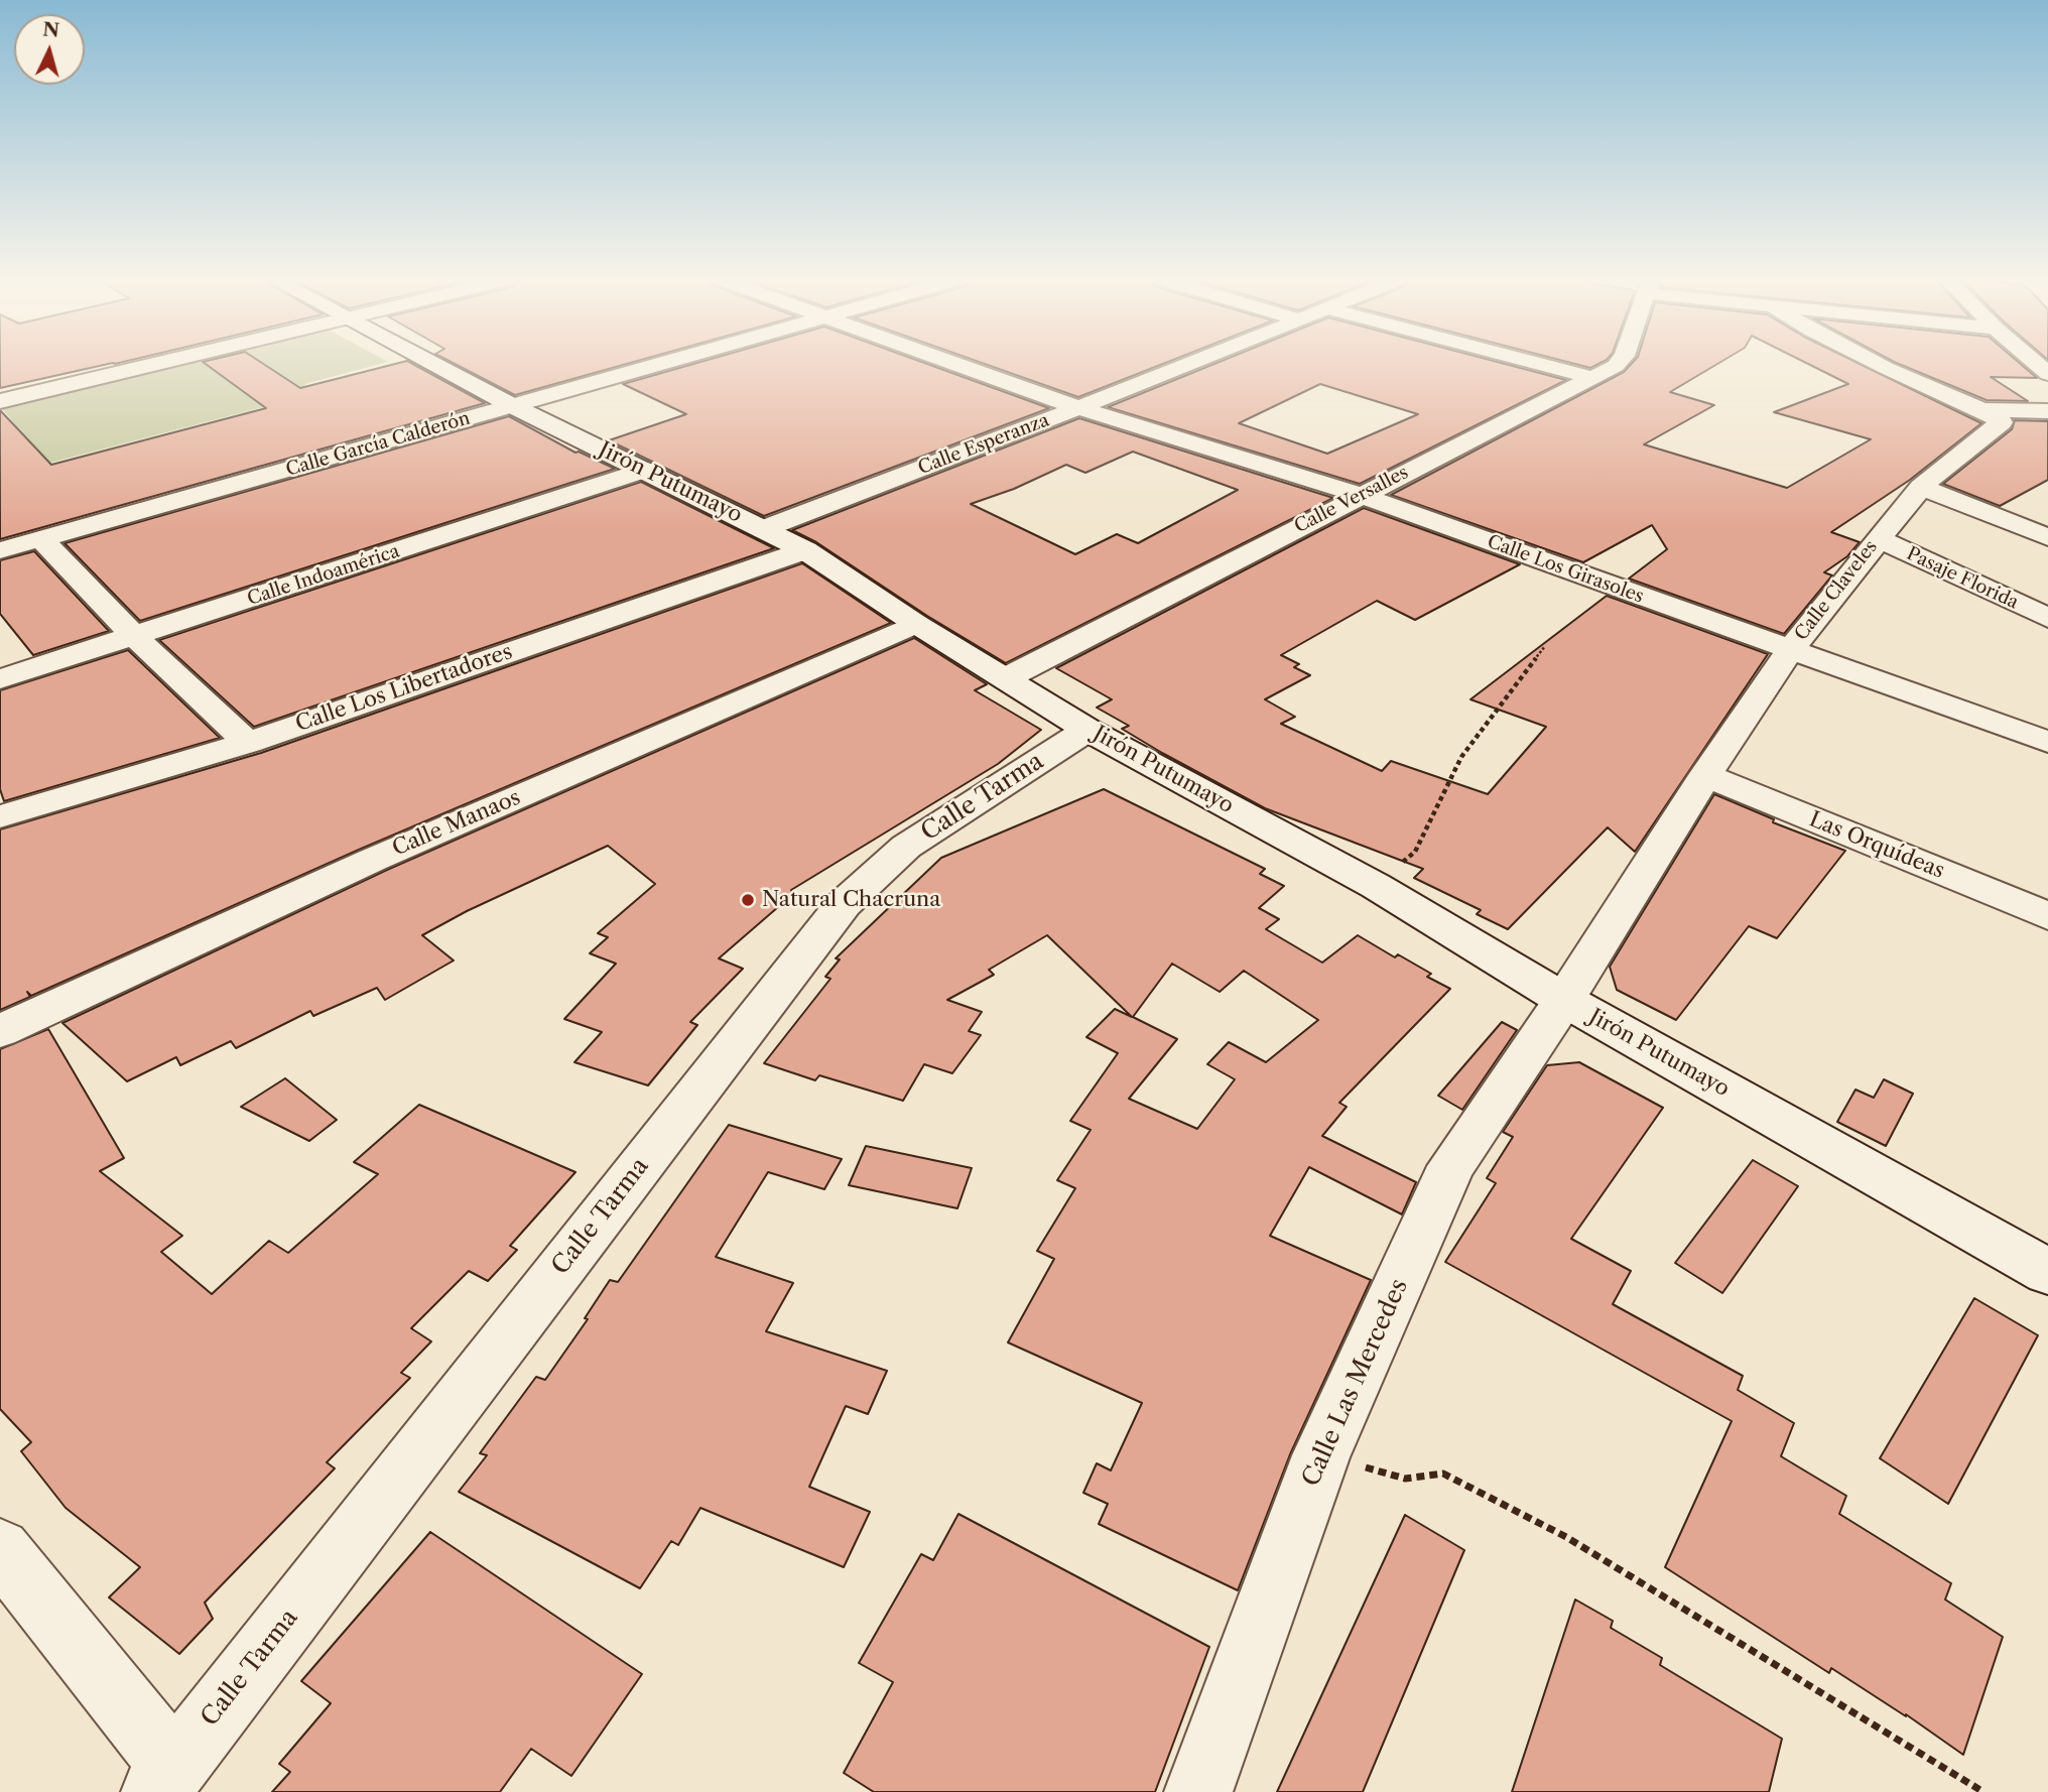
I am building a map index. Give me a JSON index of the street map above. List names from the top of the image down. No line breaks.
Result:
{"streets":{"street":["Calle García Calderón","Calle Esperanza","Jirón Putumayo","Calle Versalles","Calle Los Girasoles","Calle Indoamérica","Pasaje Florida","Calle Claveles","Calle Los Libertadores","Calle Tarma","Calle Manaos","Las Orquídeas","Calle Las Mercedes"]},"crossings":[["Calle García Calderón","Jirón Putumayo"],["Calle Esperanza","Jirón Putumayo"],["Calle Esperanza","Calle Los Girasoles"],["Jirón Putumayo","Calle Versalles"],["Jirón Putumayo","Calle Indoamérica"],["Jirón Putumayo","Calle Claveles"],["Jirón Putumayo","Calle Los Libertadores"],["Jirón Putumayo","Calle Tarma"],["Jirón Putumayo","Calle Manaos"],["Jirón Putumayo","Calle Las Mercedes"],["Calle Versalles","Calle Los Girasoles"],["Calle Los Girasoles","Calle Claveles"],["Pasaje Florida","Calle Claveles"],["Calle Claveles","Las Orquídeas"],["Calle Claveles","Calle Las Mercedes"]],"places":["Natural Chacruna"],"north":"top"}
